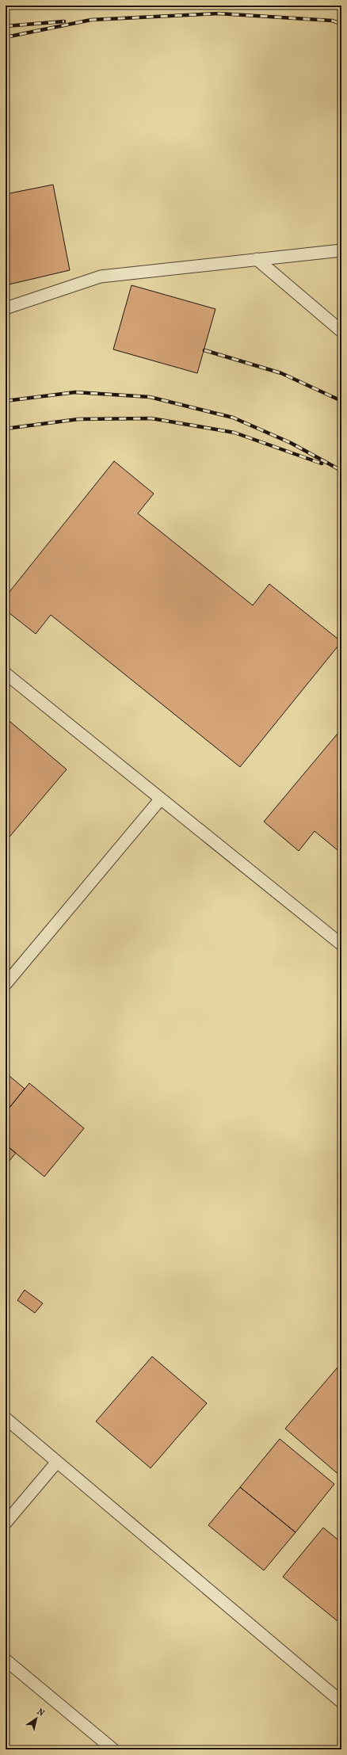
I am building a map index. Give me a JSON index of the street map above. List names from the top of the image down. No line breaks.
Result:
{"north":"top right"}
